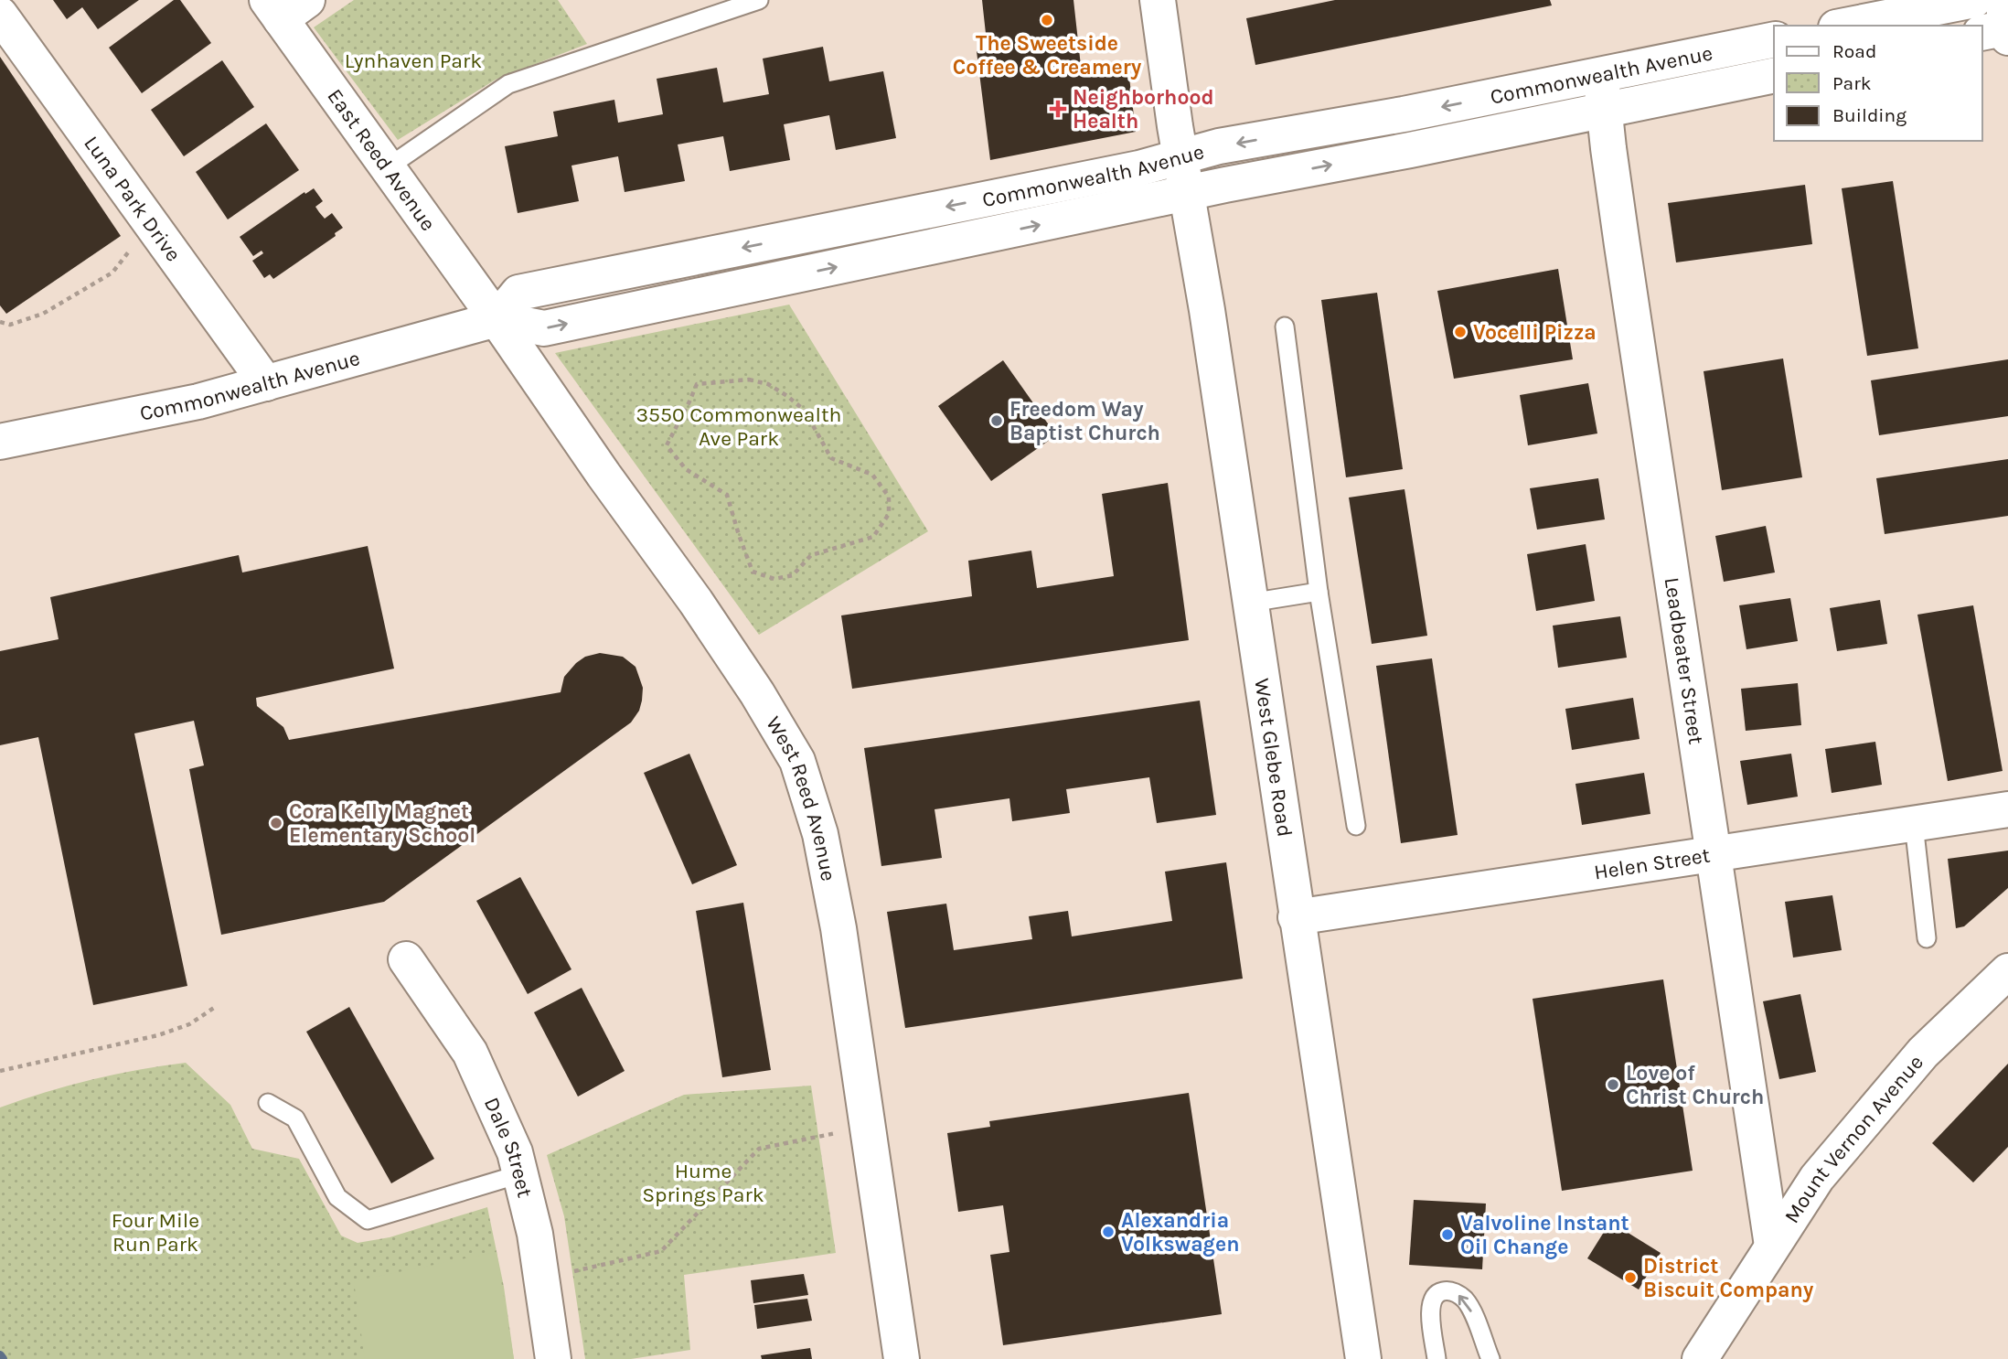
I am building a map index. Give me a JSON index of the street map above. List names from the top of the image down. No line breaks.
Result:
{"streets":{"street":["Commonwealth Avenue","East Reed Avenue","Luna Park Drive","Leadbeater Street","West Glebe Road","West Reed Avenue","Helen Street","Mount Vernon Avenue","Dale Street"]},"crossings":[["Commonwealth Avenue","East Reed Avenue"],["Commonwealth Avenue","Luna Park Drive"],["Commonwealth Avenue","Leadbeater Street"],["Commonwealth Avenue","West Glebe Road"],["Commonwealth Avenue","West Reed Avenue"],["East Reed Avenue","West Reed Avenue"],["Leadbeater Street","Helen Street"],["Leadbeater Street","Mount Vernon Avenue"],["West Glebe Road","Helen Street"]],"parks":["Lynhaven Park","3550 Commonwealth Ave Park","Hume Springs Park","Four Mile Run Park"],"places":{"other":["The Sweetside Coffee & Creamery","Vocelli Pizza","Freedom Way Baptist Church","Cora Kelly Magnet Elementary School","Love of Christ Church","Alexandria Volkswagen","Valvoline Instant Oil Change","District Biscuit Company"],"health":["Neighborhood Health"]},"legend":["Road","Park","Building"]}
